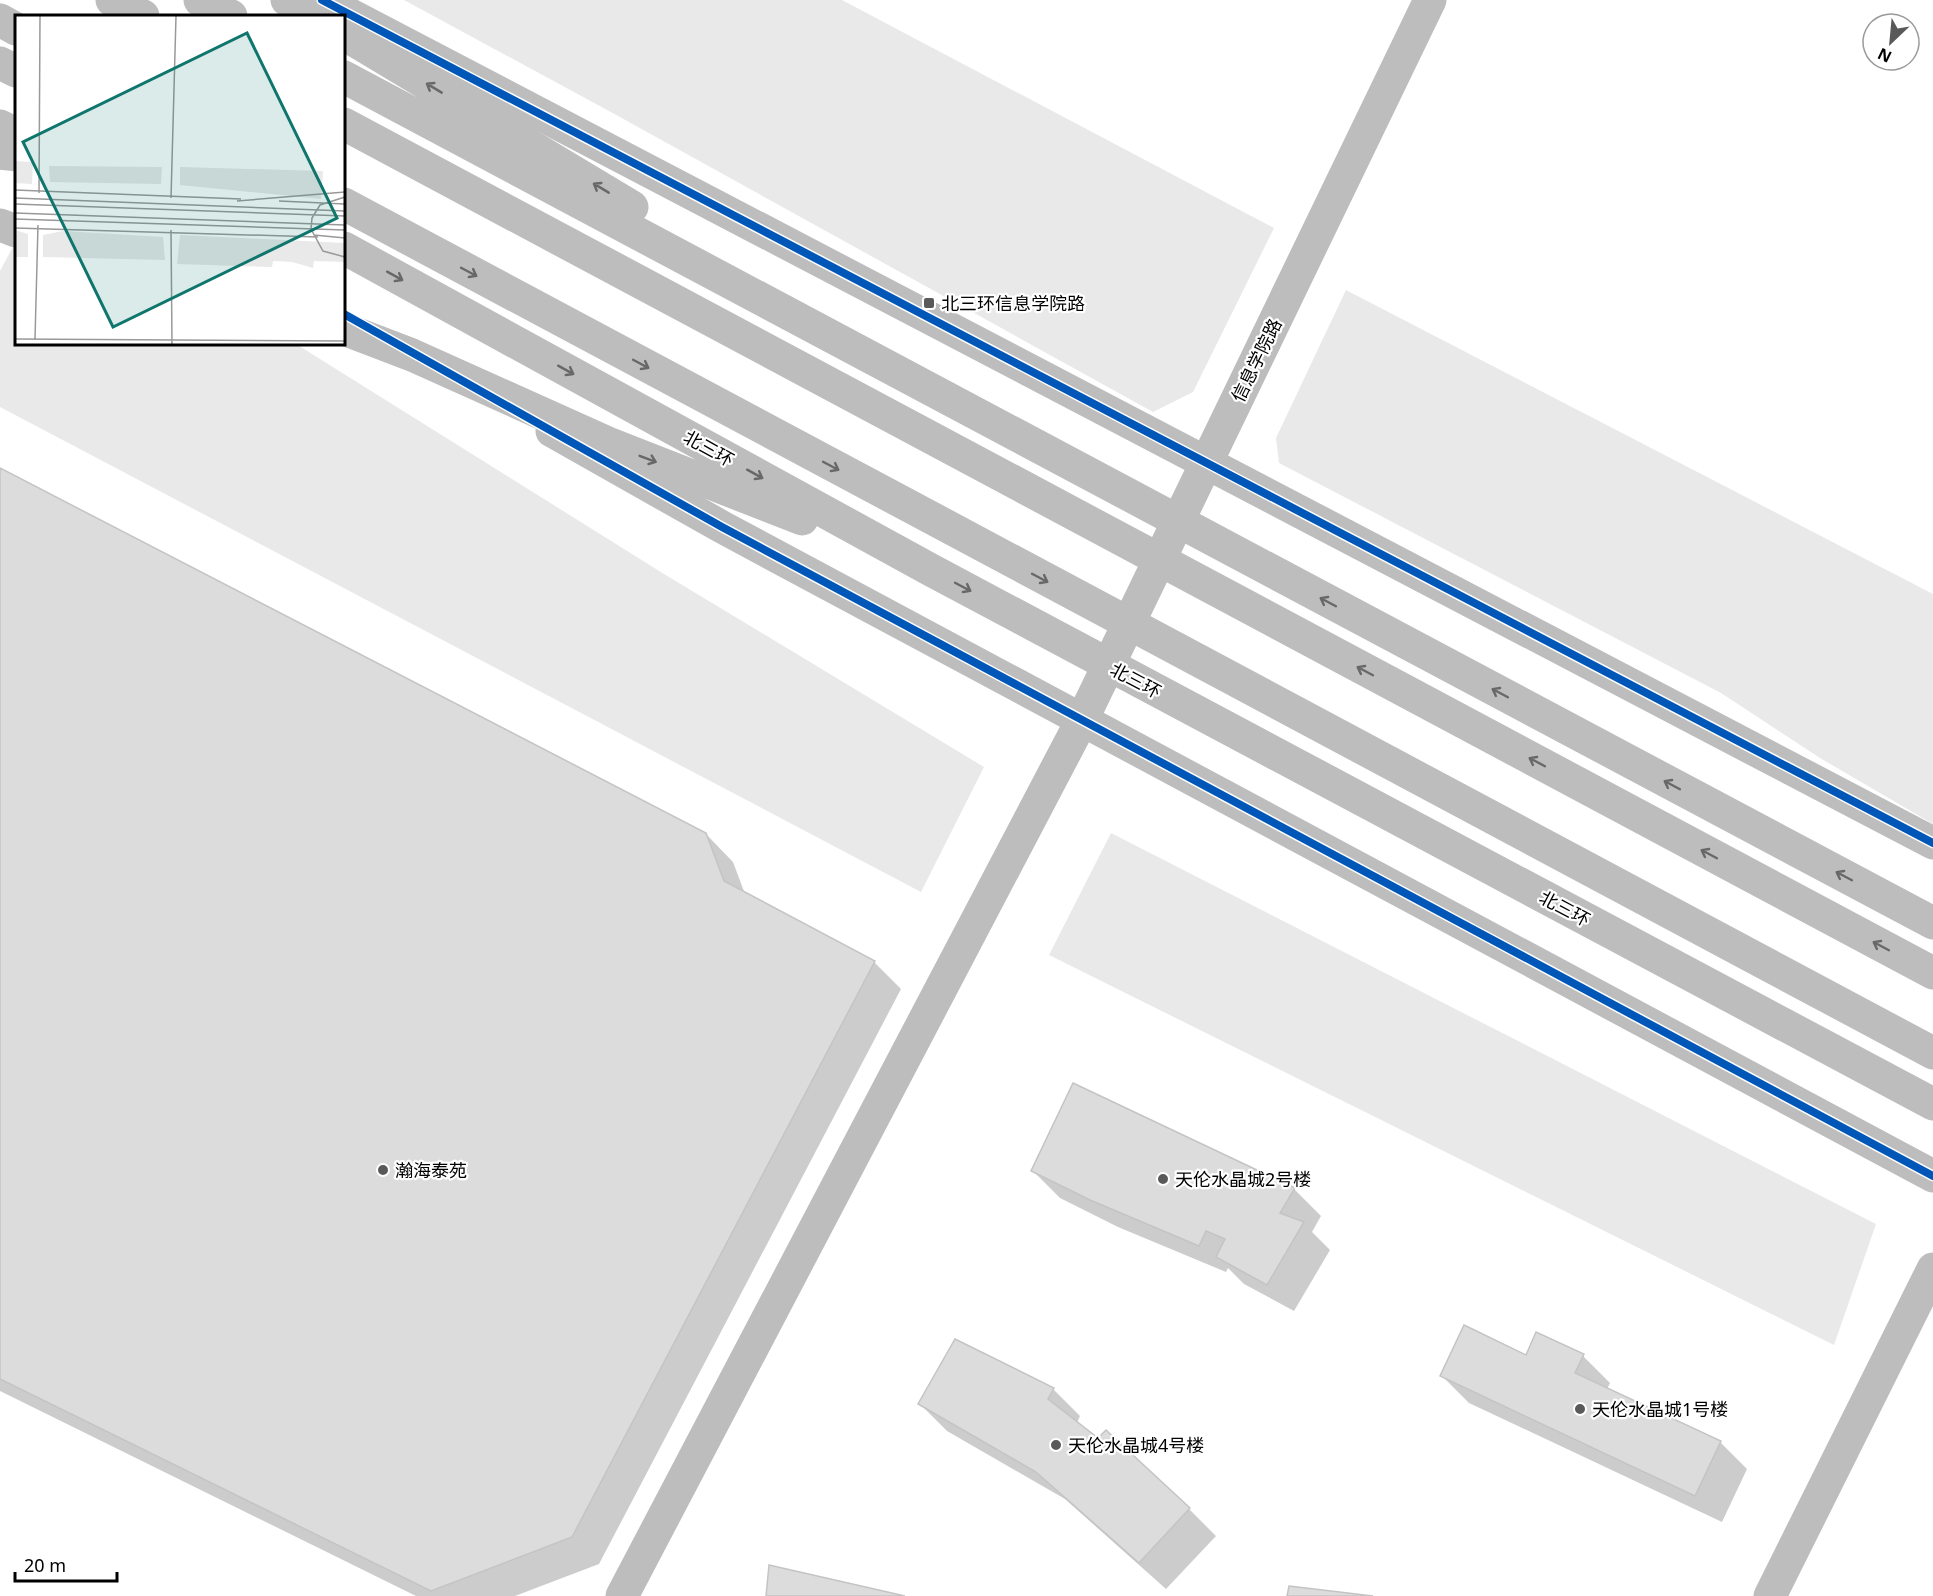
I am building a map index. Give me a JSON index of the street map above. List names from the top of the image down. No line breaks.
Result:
{"streets":{"main road":["信息学院路","北三环"]},"places":{"transit":["北三环信息学院路"],"other":["瀚海泰苑","天伦水晶城2号楼","天伦水晶城1号楼","天伦水晶城4号楼"]},"scale_bar":"20 m","north":"bottom left"}
